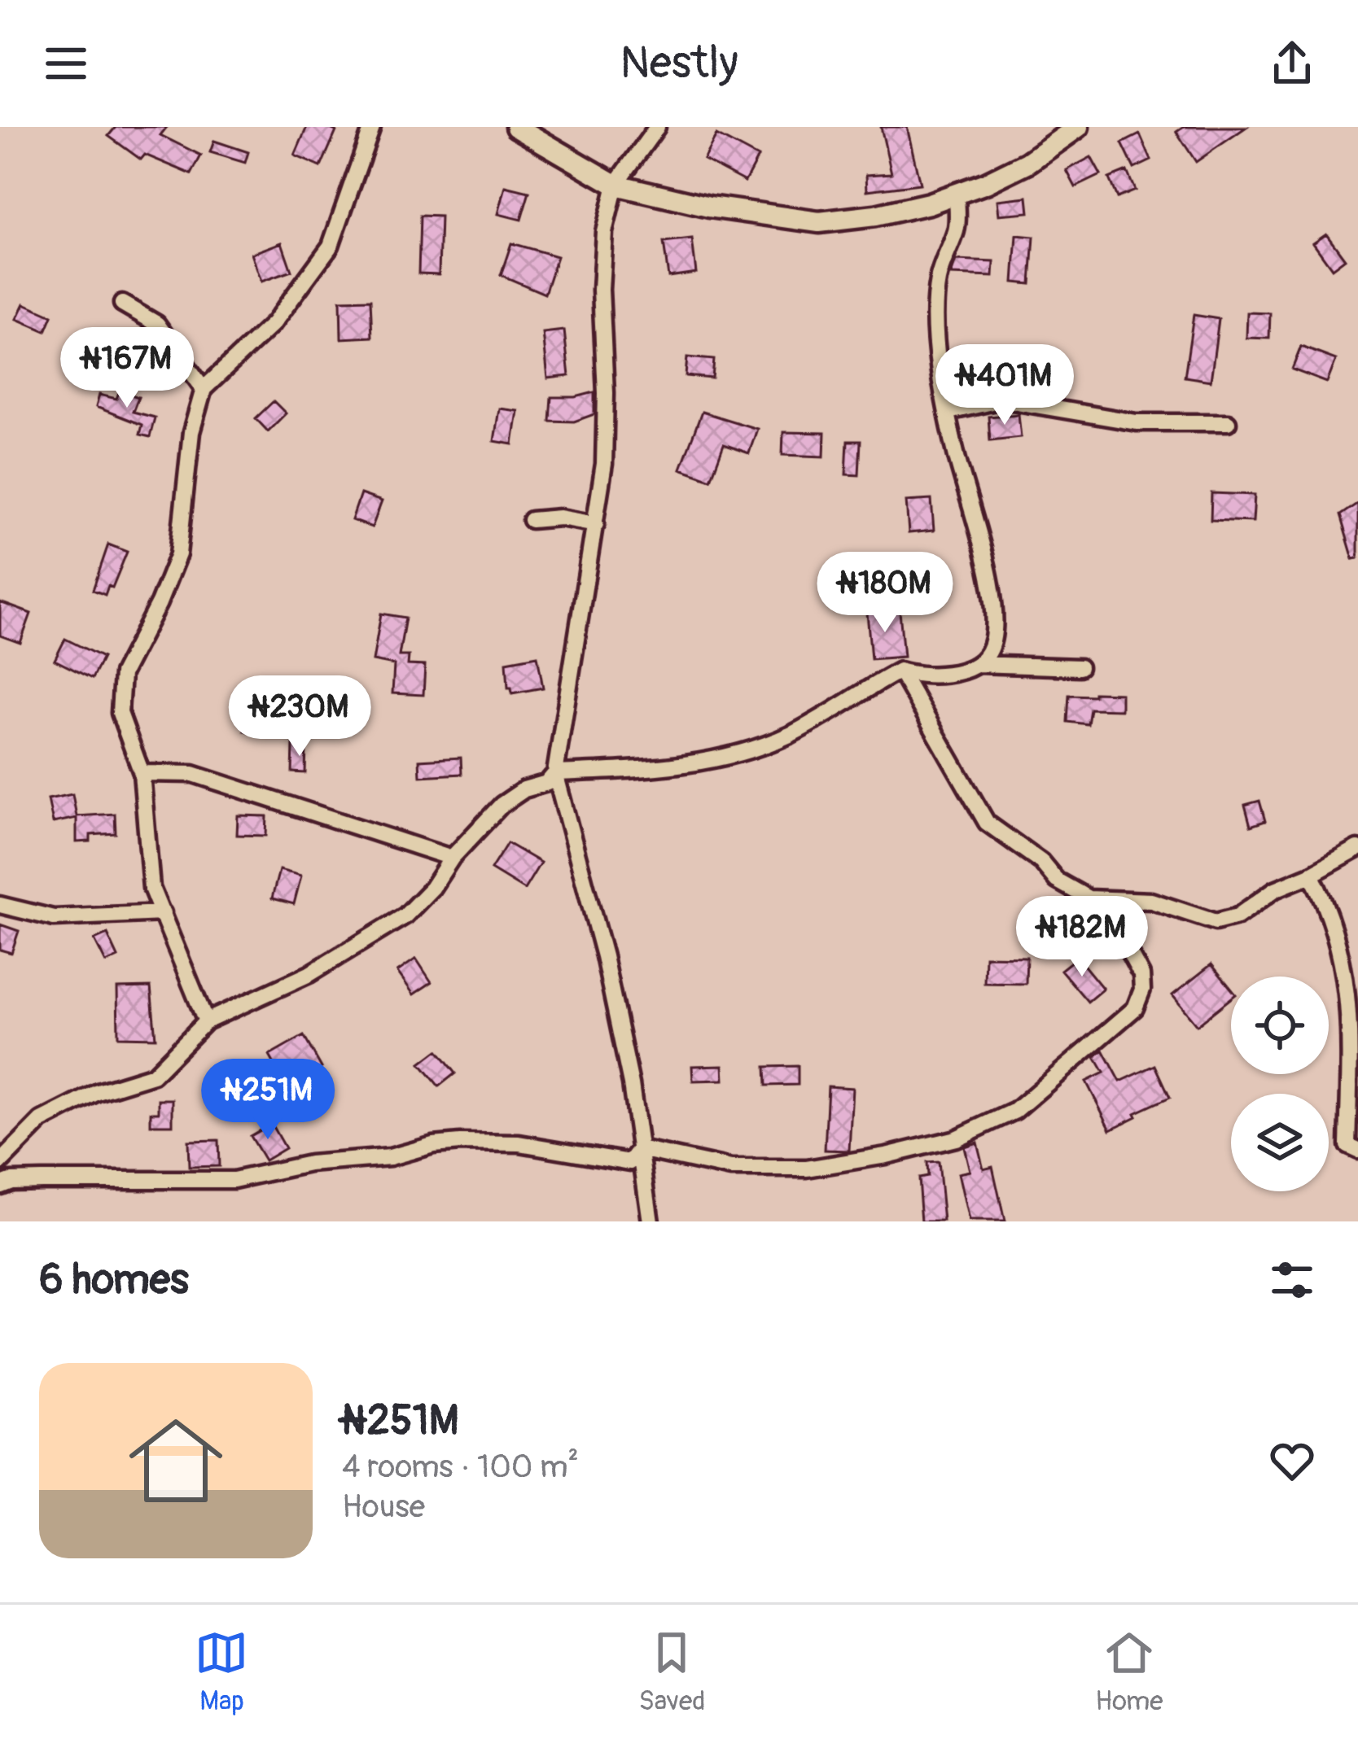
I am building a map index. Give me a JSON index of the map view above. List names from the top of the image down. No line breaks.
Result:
{"page":{"header":"Nestly","price":["₦167M","₦401M","₦180M","₦230M","₦182M","₦251M"],"heading":"6 homes","list":[{"name":"₦251M","note":"4 rooms · 100 m² · House"}],"tabs":["Map","Saved","Home"]}}
